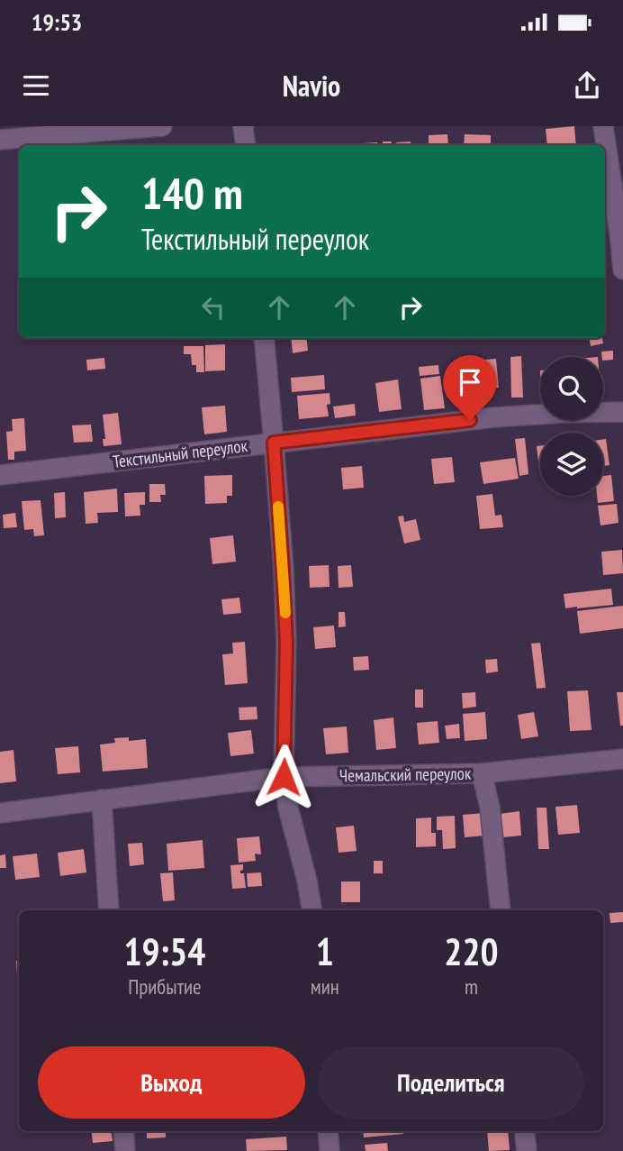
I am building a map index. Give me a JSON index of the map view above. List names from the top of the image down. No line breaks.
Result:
{"streets":{"street":["Текстильный переулок","Чемальский переулок"]},"page":{"status":"19:53","header":"Navio","turn":["140 m","Текстильный переулок"],"eta":["19:54","Прибытие","1","мин","220","m"],"buttons":["Выход","Поделиться"]}}
